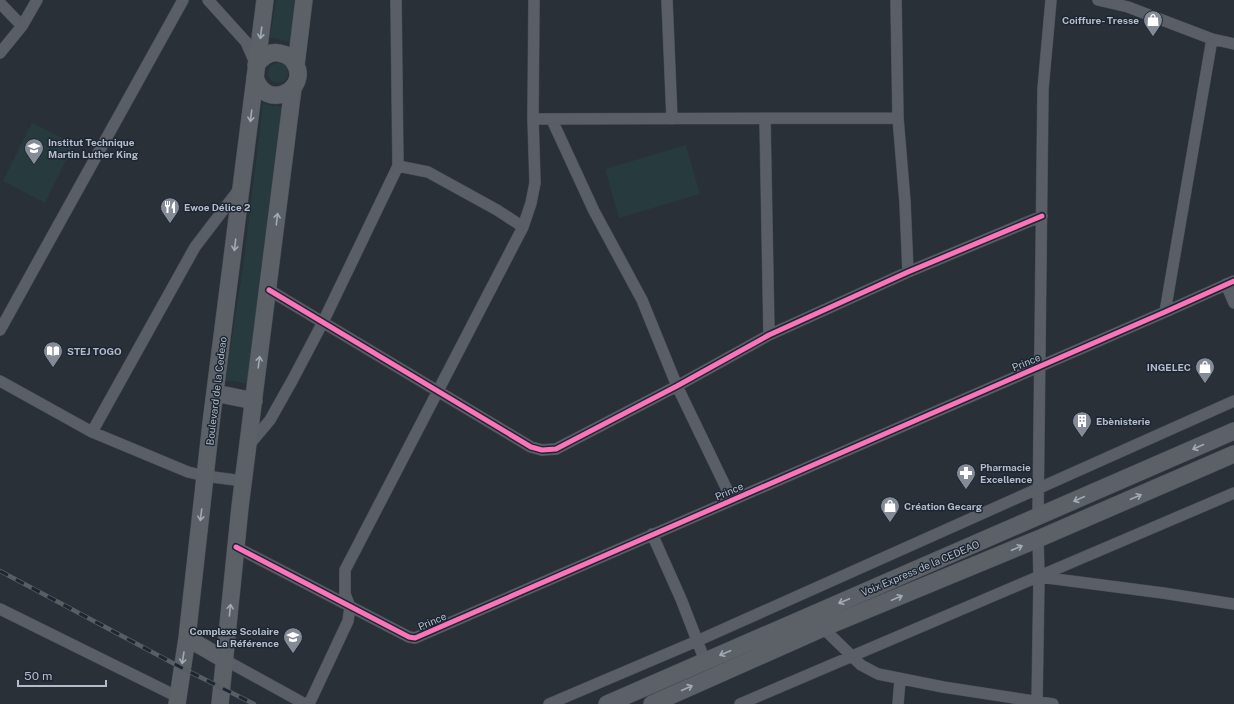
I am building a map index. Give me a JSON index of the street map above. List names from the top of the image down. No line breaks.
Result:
{"streets":{"main road":["Boulevard de la Cedeao","Voix Express de la CEDEAO"],"street":["Prince"]},"places":{"shop":["Coiffure- Tresse","INGELEC","Création Gecarg"],"school or university":["Institut Technique Martin Luther King","Complexe Scolaire La Référence"],"restaurant":["Ewoe Délice 2"],"library":["STEJ TOGO"],"building":["Ebènisterie"],"pharmacy":["Pharmacie Excellence"]},"scale_bar":"50 m"}
